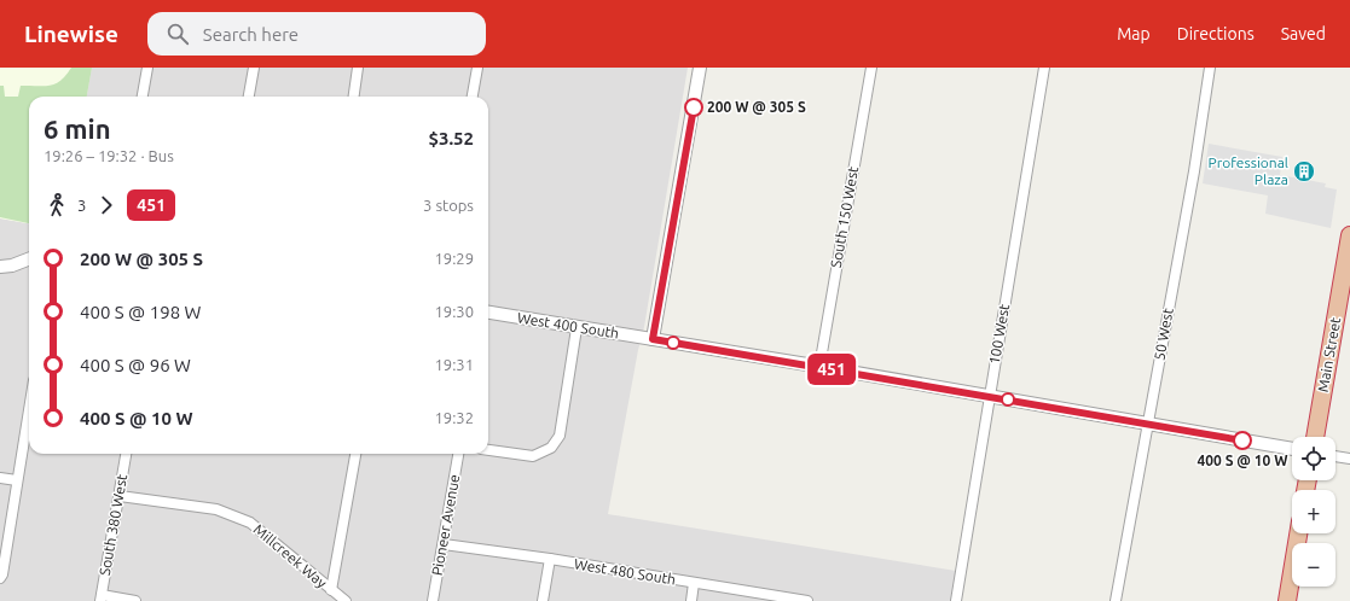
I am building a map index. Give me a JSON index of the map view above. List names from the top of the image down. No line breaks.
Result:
{"streets":{"highway":["Main Street"],"street":["South 150 West","West 400 South","100 West","50 West","South 380 West","Pioneer Avenue","Millcreek Way","West 480 South"]},"crossings":[["South 150 West","West 400 South"],["West 400 South","100 West"],["West 400 South","50 West"],["South 380 West","Millcreek Way"],["Pioneer Avenue","West 480 South"]],"places":{"other":["200 W @ 305 S","400 S @ 10 W"],"building":["Professional Plaza"]},"lines":["bus line 451"],"page":{"header":"Linewise","search":"Search here","nav":["Map","Directions","Saved"],"on_map":"451","heading":["6 min","19:26 – 19:32 · Bus","$3.52"],"legs":["3","451","3 stops"],"list":[{"name":"200 W @ 305 S","value":"19:29"},{"name":"400 S @ 198 W","value":"19:30"},{"name":"400 S @ 96 W","value":"19:31"},{"name":"400 S @ 10 W","value":"19:32"}],"map_buttons":["+","−"]}}
